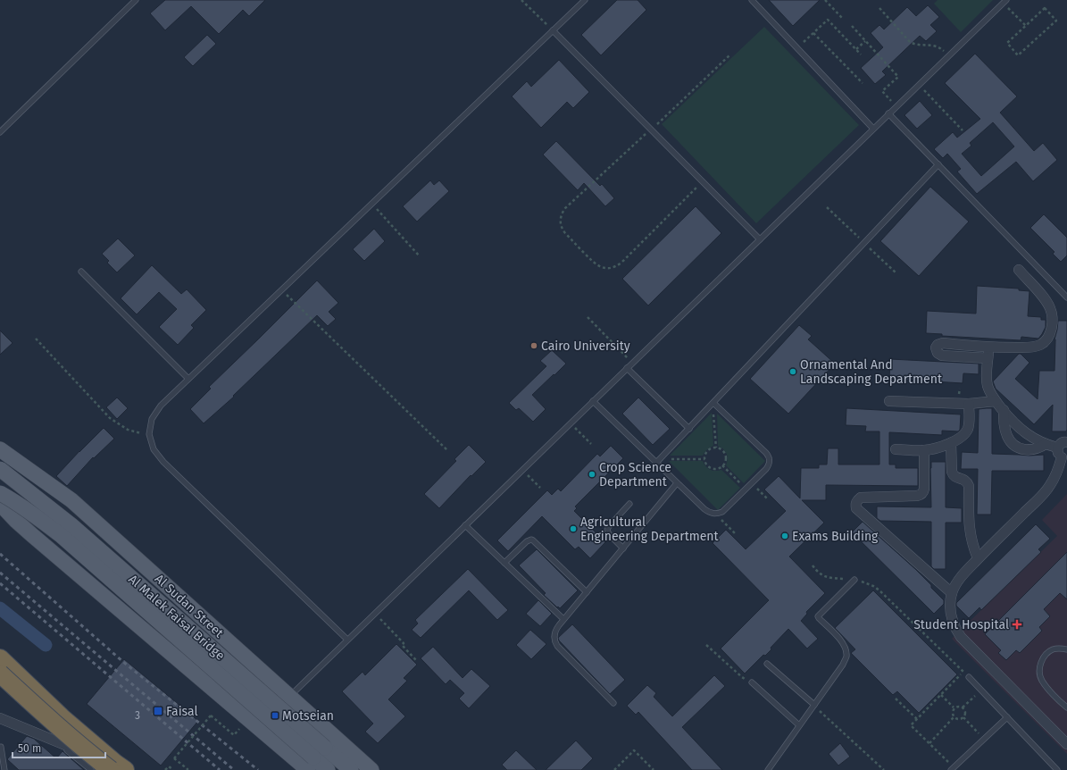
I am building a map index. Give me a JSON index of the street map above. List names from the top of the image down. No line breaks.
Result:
{"streets":{"main road":["Al Sudan Street","Al Malek Faisal Bridge"]},"places":{"other":["Cairo University","Ornamental And Landscaping Department","Crop Science Department","Agricultural Engineering Department","Exams Building"],"health":["Student Hospital"],"transit":["Faisal","Motseian"]},"house_numbers":["3"],"scale_bar":"50 m"}
